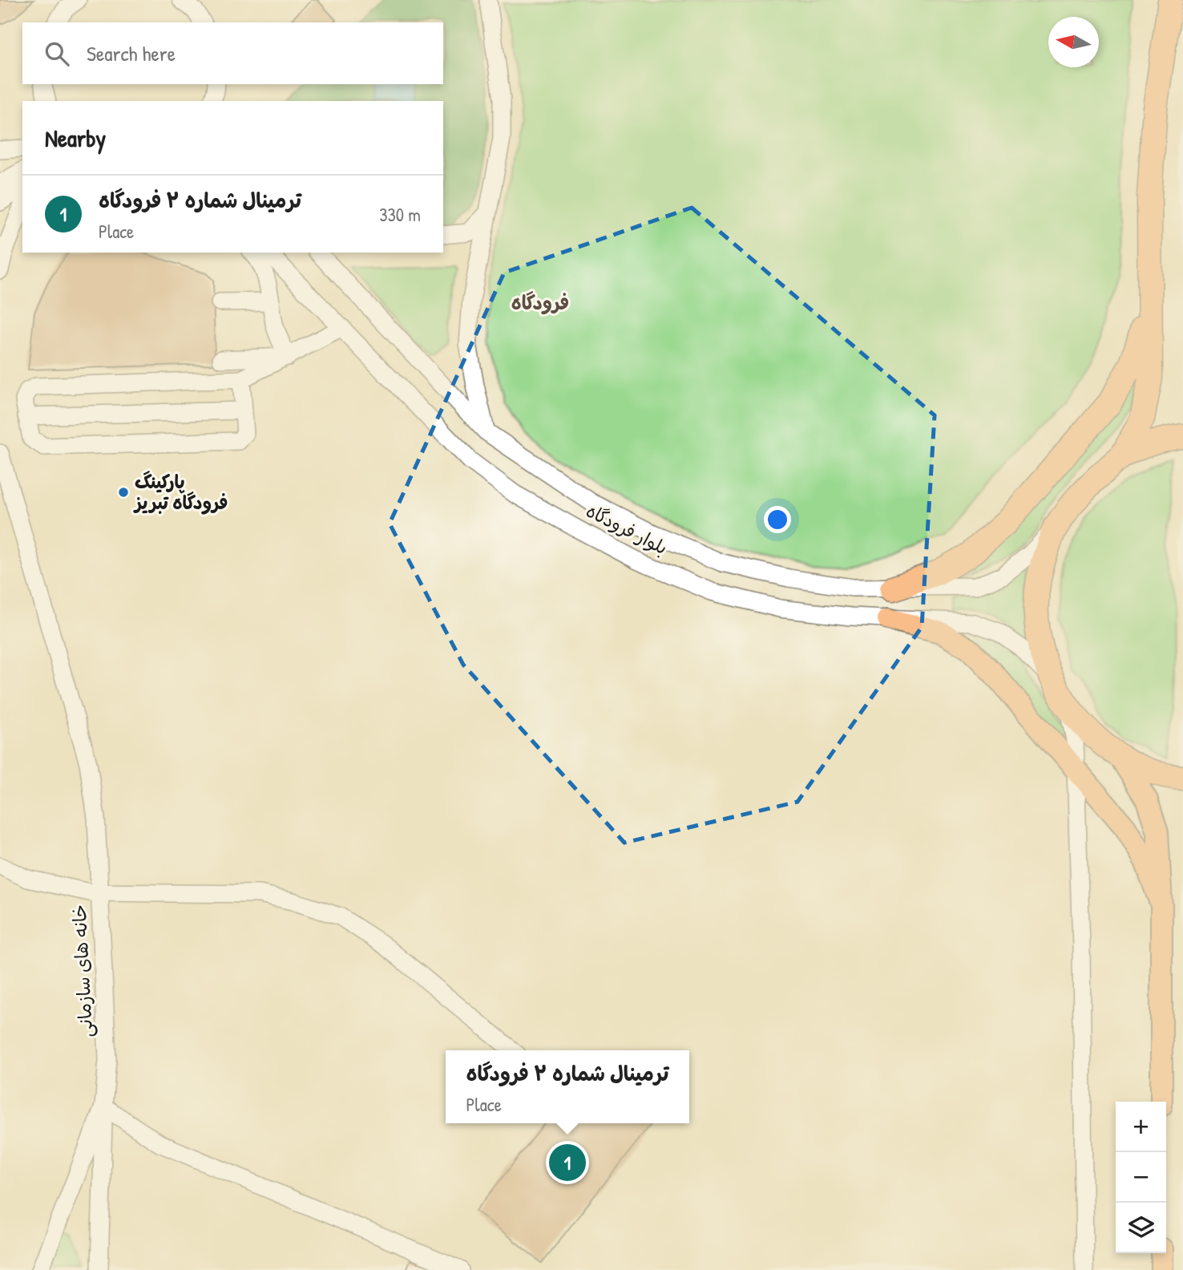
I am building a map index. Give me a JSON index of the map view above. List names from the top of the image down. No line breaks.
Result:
{"streets":{"street":["بلوار فرودگاه","خانه های سازمانی"]},"districts":["فرودگاه"],"places":["پارکینگ فرودگاه تبریز"],"north":"left","page":{"search":"Search here","heading":"Nearby","list":[{"mark":"1","name":"ترمينال شماره ۲ فرودگاه","note":"Place","value":"330 m"}],"popup":["ترمينال شماره ۲ فرودگاه","Place"],"map_buttons":["+","−"],"pins":"1"}}
